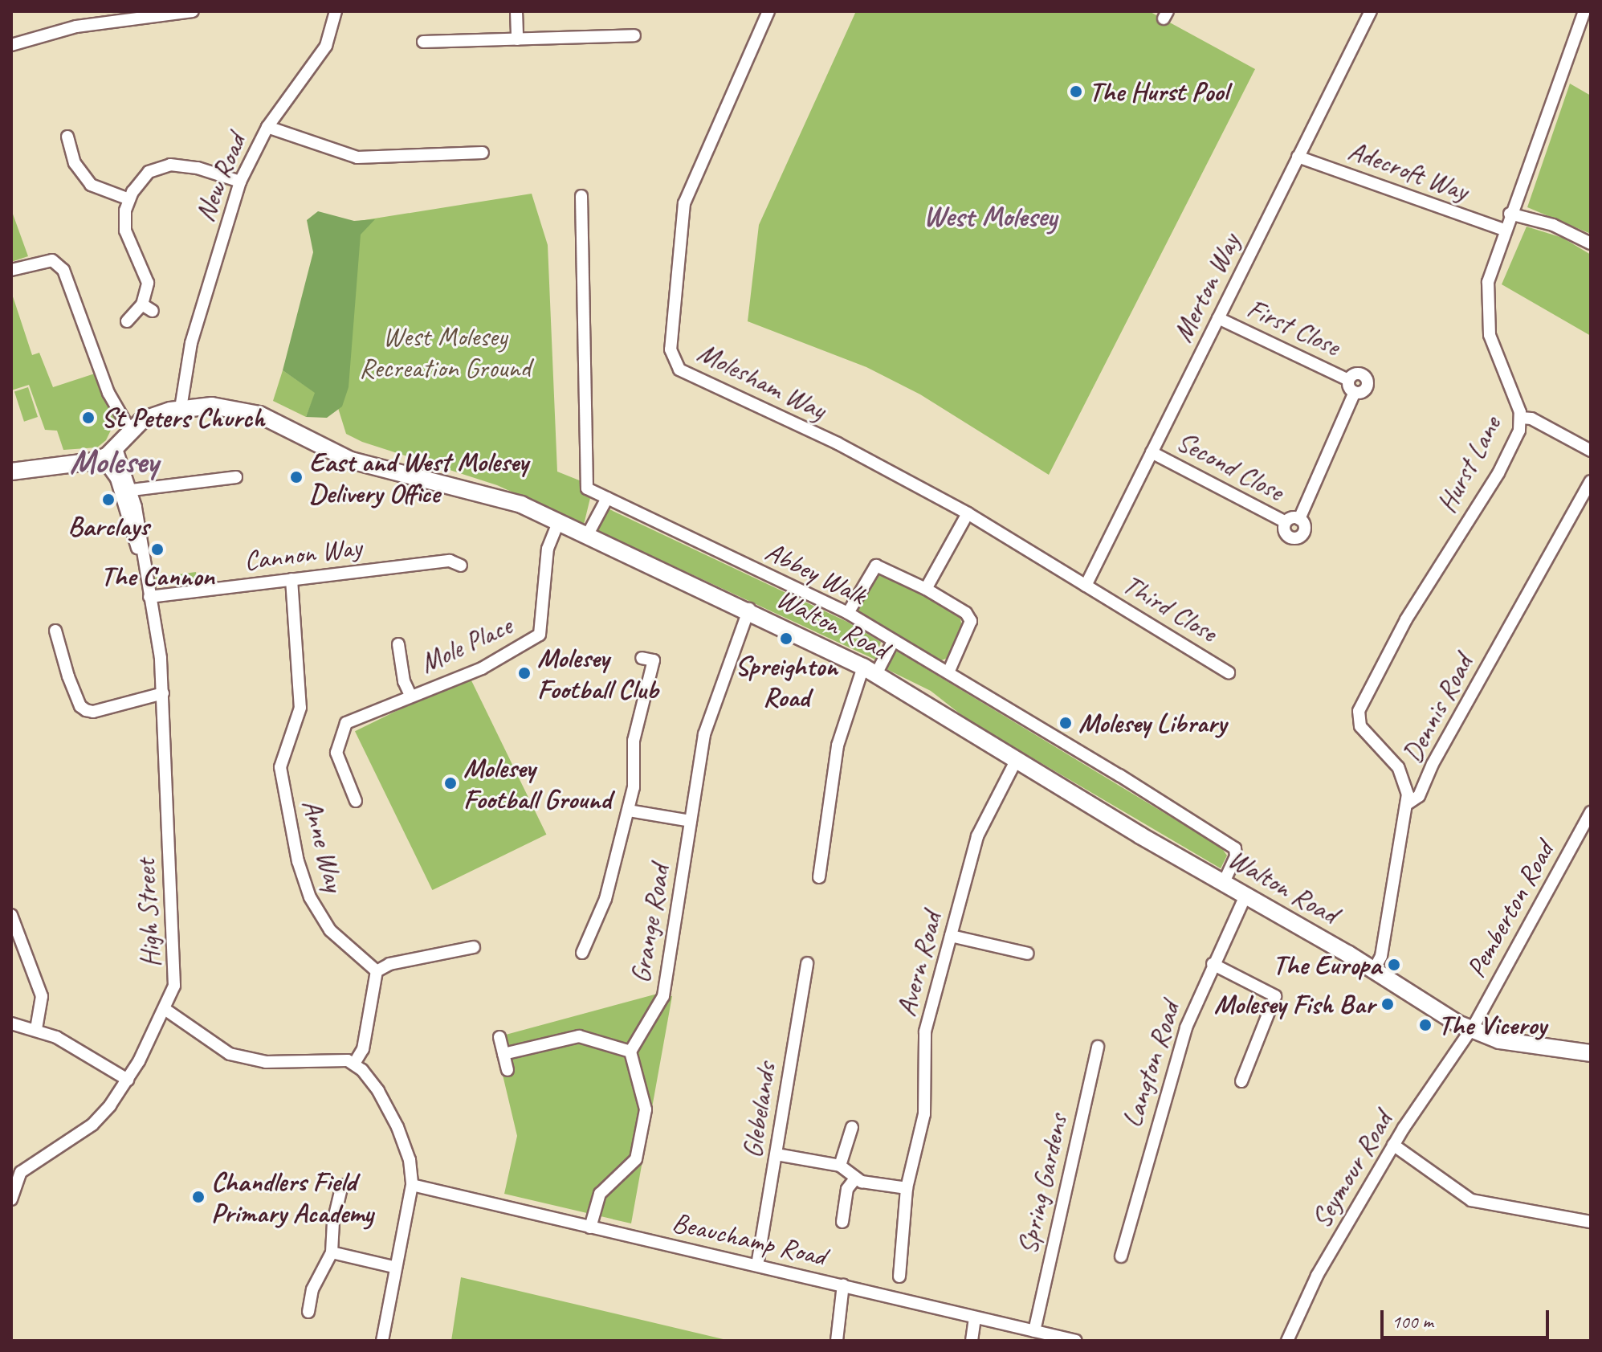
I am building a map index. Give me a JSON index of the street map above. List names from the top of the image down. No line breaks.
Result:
{"streets":{"main road":["Walton Road"],"street":["Adecroft Way","New Road","Merton Way","First Close","Molesham Way","Hurst Lane","Second Close","Cannon Way","Abbey Walk","Third Close","Mole Place","Dennis Road","Anne Way","Pemberton Road","High Street","Grange Road","Avern Road","Langton Road","Glebelands","Seymour Road","Spring Gardens","Beauchamp Road"]},"crossings":[["Adecroft Way","Merton Way"],["Adecroft Way","Hurst Lane"],["New Road","Walton Road"],["Merton Way","First Close"],["Merton Way","Molesham Way"],["Merton Way","Second Close"],["Merton Way","Third Close"],["First Close","Second Close"],["Molesham Way","Third Close"],["Hurst Lane","Dennis Road"],["Cannon Way","Anne Way"],["Cannon Way","High Street"],["Abbey Walk","Walton Road"],["Walton Road","Mole Place"],["Walton Road","Dennis Road"],["Walton Road","Pemberton Road"],["Walton Road","High Street"],["Walton Road","Grange Road"],["Walton Road","Avern Road"],["Walton Road","Langton Road"],["Walton Road","Seymour Road"],["Pemberton Road","Seymour Road"],["Glebelands","Beauchamp Road"],["Spring Gardens","Beauchamp Road"]],"districts":["West Molesey","Molesey"],"parks":["West Molesey Recreation Ground"],"places":["The Hurst Pool","St Peters Church","East and West Molesey Delivery Office","Barclays","The Cannon","Spreighton Road","Molesey Football Club","Molesey Library","Molesey Football Ground","The Europa","Molesey Fish Bar","The Viceroy","Chandlers Field Primary Academy"],"scale_bar":"100 m"}
